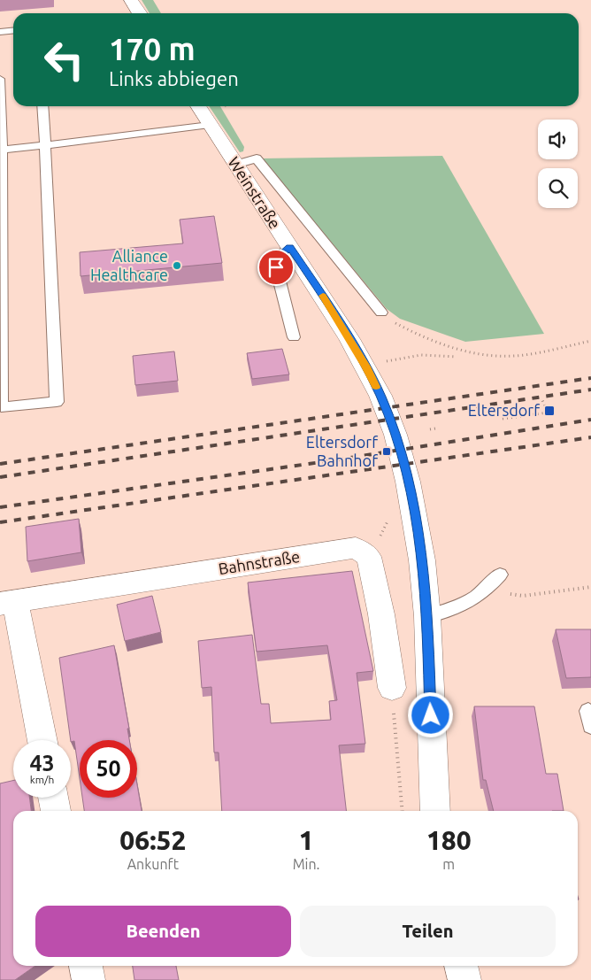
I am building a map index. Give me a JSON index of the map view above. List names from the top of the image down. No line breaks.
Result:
{"streets":{"main road":["Weinstraße","Bahnstraße"]},"places":{"other":["Alliance Healthcare"],"transit":["Eltersdorf","Eltersdorf Bahnhof"]},"page":{"turn":["170 m","Links abbiegen"],"speed":"43 km/h","limit":"50","eta":["06:52","Ankunft","1","Min.","180","m"],"buttons":["Beenden","Teilen"]}}
